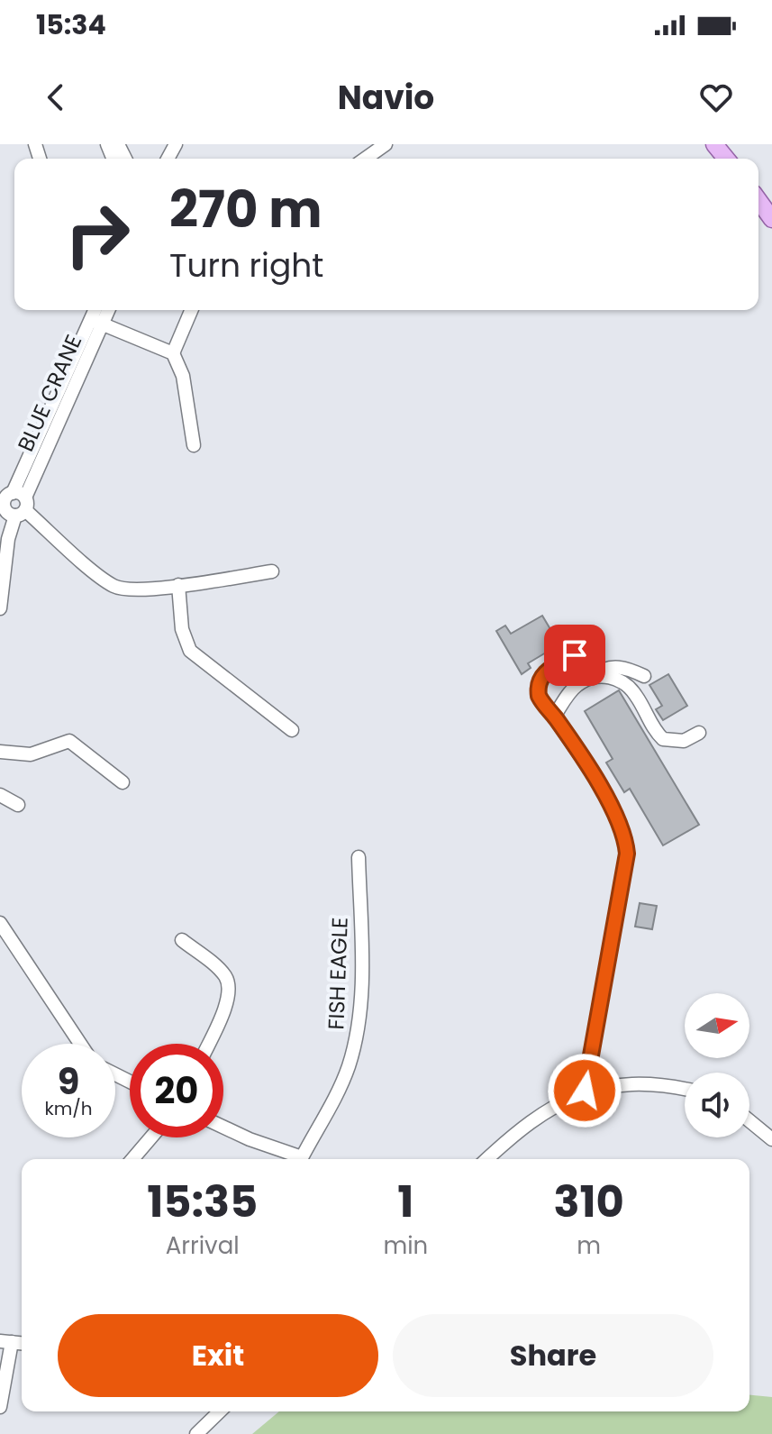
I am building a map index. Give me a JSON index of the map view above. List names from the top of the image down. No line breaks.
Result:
{"streets":{"street":["BLUE CRANE","FISH EAGLE"]},"north":"right","page":{"status":"15:34","header":"Navio","turn":["270 m","Turn right"],"speed":"9 km/h","limit":"20","eta":["15:35","Arrival","1","min","310","m"],"buttons":["Exit","Share"]}}
